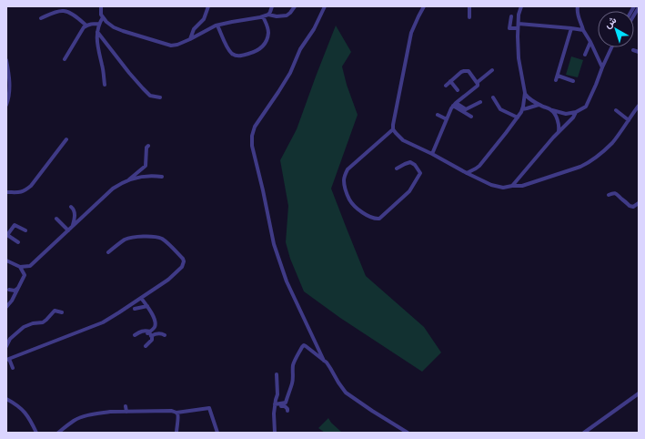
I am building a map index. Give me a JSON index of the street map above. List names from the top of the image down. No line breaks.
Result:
{"north":"top left"}
